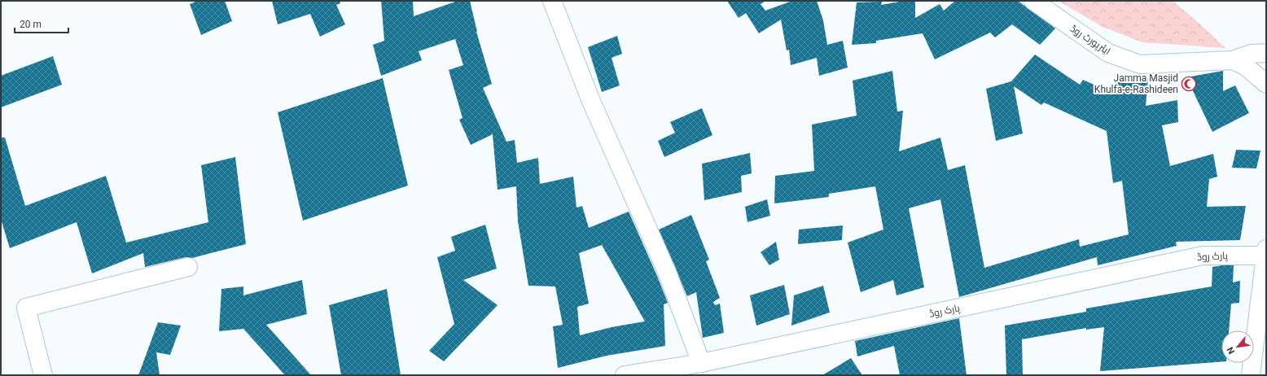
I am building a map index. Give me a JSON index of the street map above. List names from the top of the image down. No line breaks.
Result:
{"streets":{"main road":["ایئرپورٹ روڈ","پارک روڈ"]},"places":{"mosque":["Jamma Masjid Khulfa-e-Rashideen"]},"scale_bar":"20 m","north":"bottom left"}
